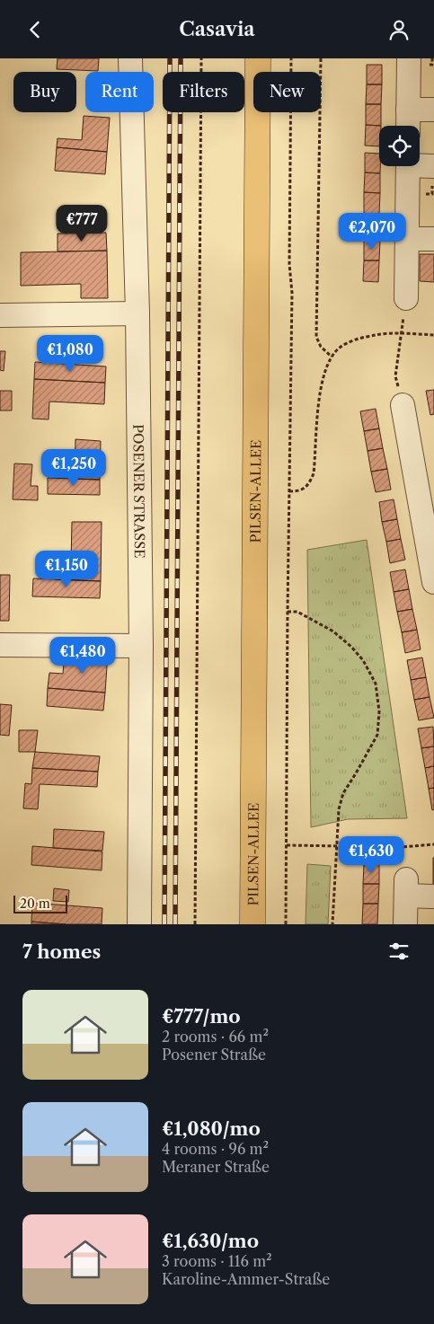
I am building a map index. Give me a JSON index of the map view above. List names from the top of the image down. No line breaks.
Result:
{"streets":{"main road":["PILSEN-ALLEE"],"street":["POSENER STRASSE"]},"scale_bar":"20 m","page":{"header":"Casavia","chip":["Buy","Rent","Filters","New"],"price":["€777","€2,070","€1,080","€1,250","€1,150","€1,480","€1,630"],"scale":"20 m","heading":"7 homes","list":[{"name":"€777/mo","note":"2 rooms · 66 m² · Posener Straße"},{"name":"€1,080/mo","note":"4 rooms · 96 m² · Meraner Straße"},{"name":"€1,630/mo","note":"3 rooms · 116 m² · Karoline-Ammer-Straße"}]}}
